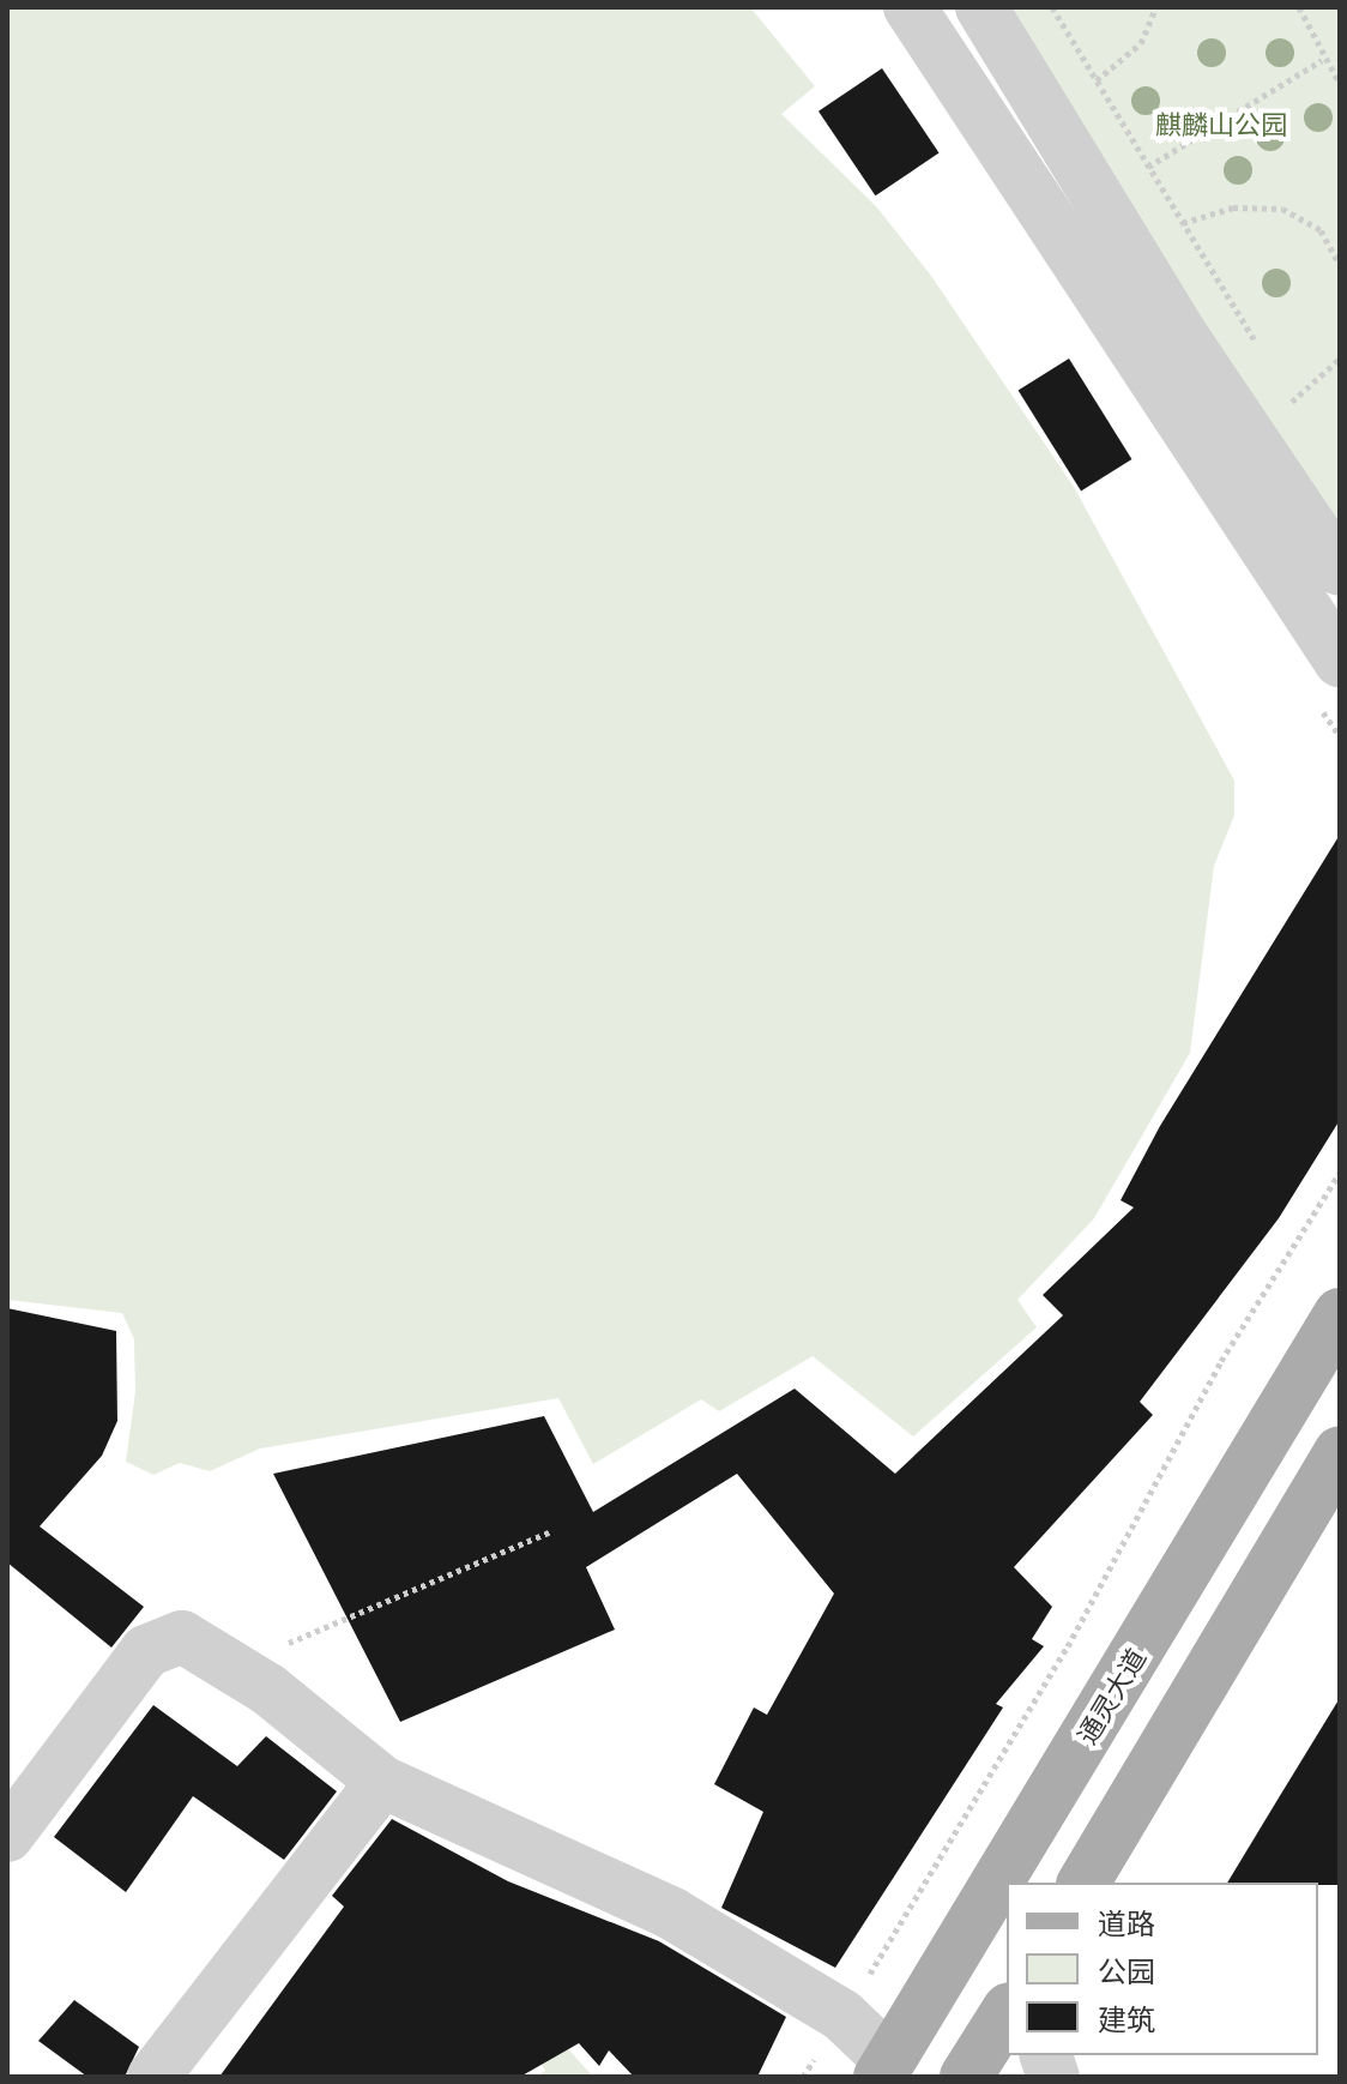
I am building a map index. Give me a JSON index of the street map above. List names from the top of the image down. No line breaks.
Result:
{"streets":{"main road":["通灵大道"]},"parks":["麒麟山公园"],"legend":["道路","公园","建筑"]}
